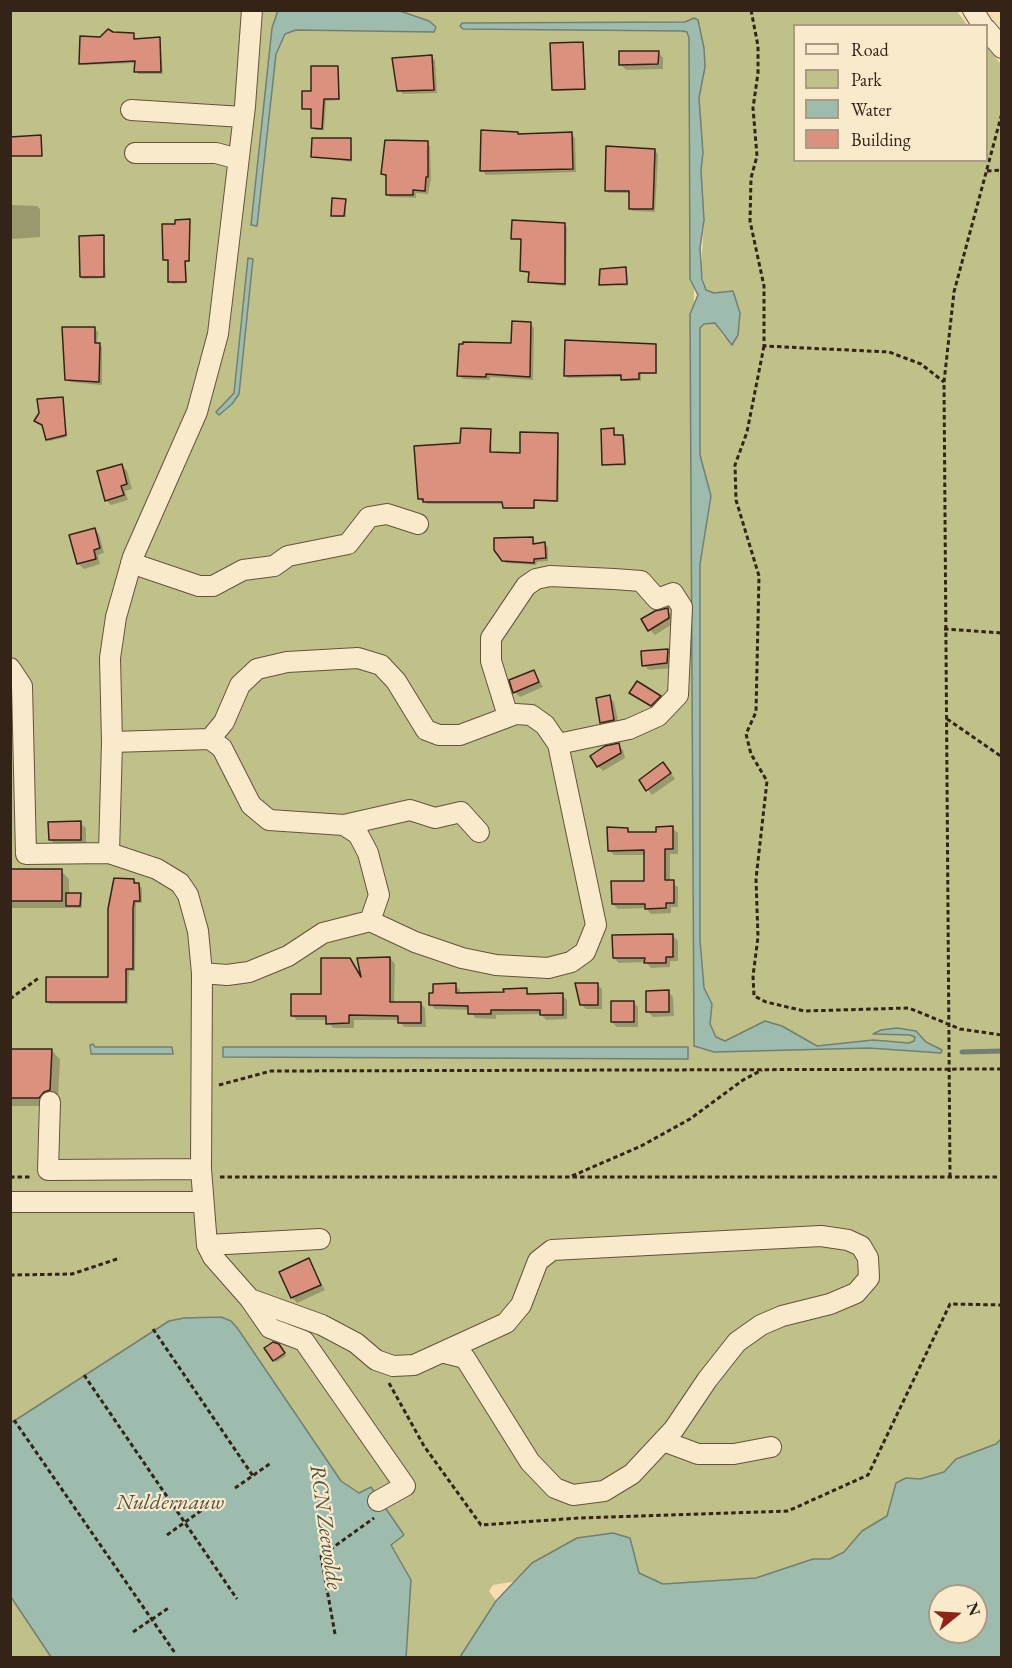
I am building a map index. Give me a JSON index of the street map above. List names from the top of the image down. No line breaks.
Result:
{"water":["Nuldernauw","RCN Zeewolde"],"legend":["Road","Park","Water","Building"],"north":"right"}
